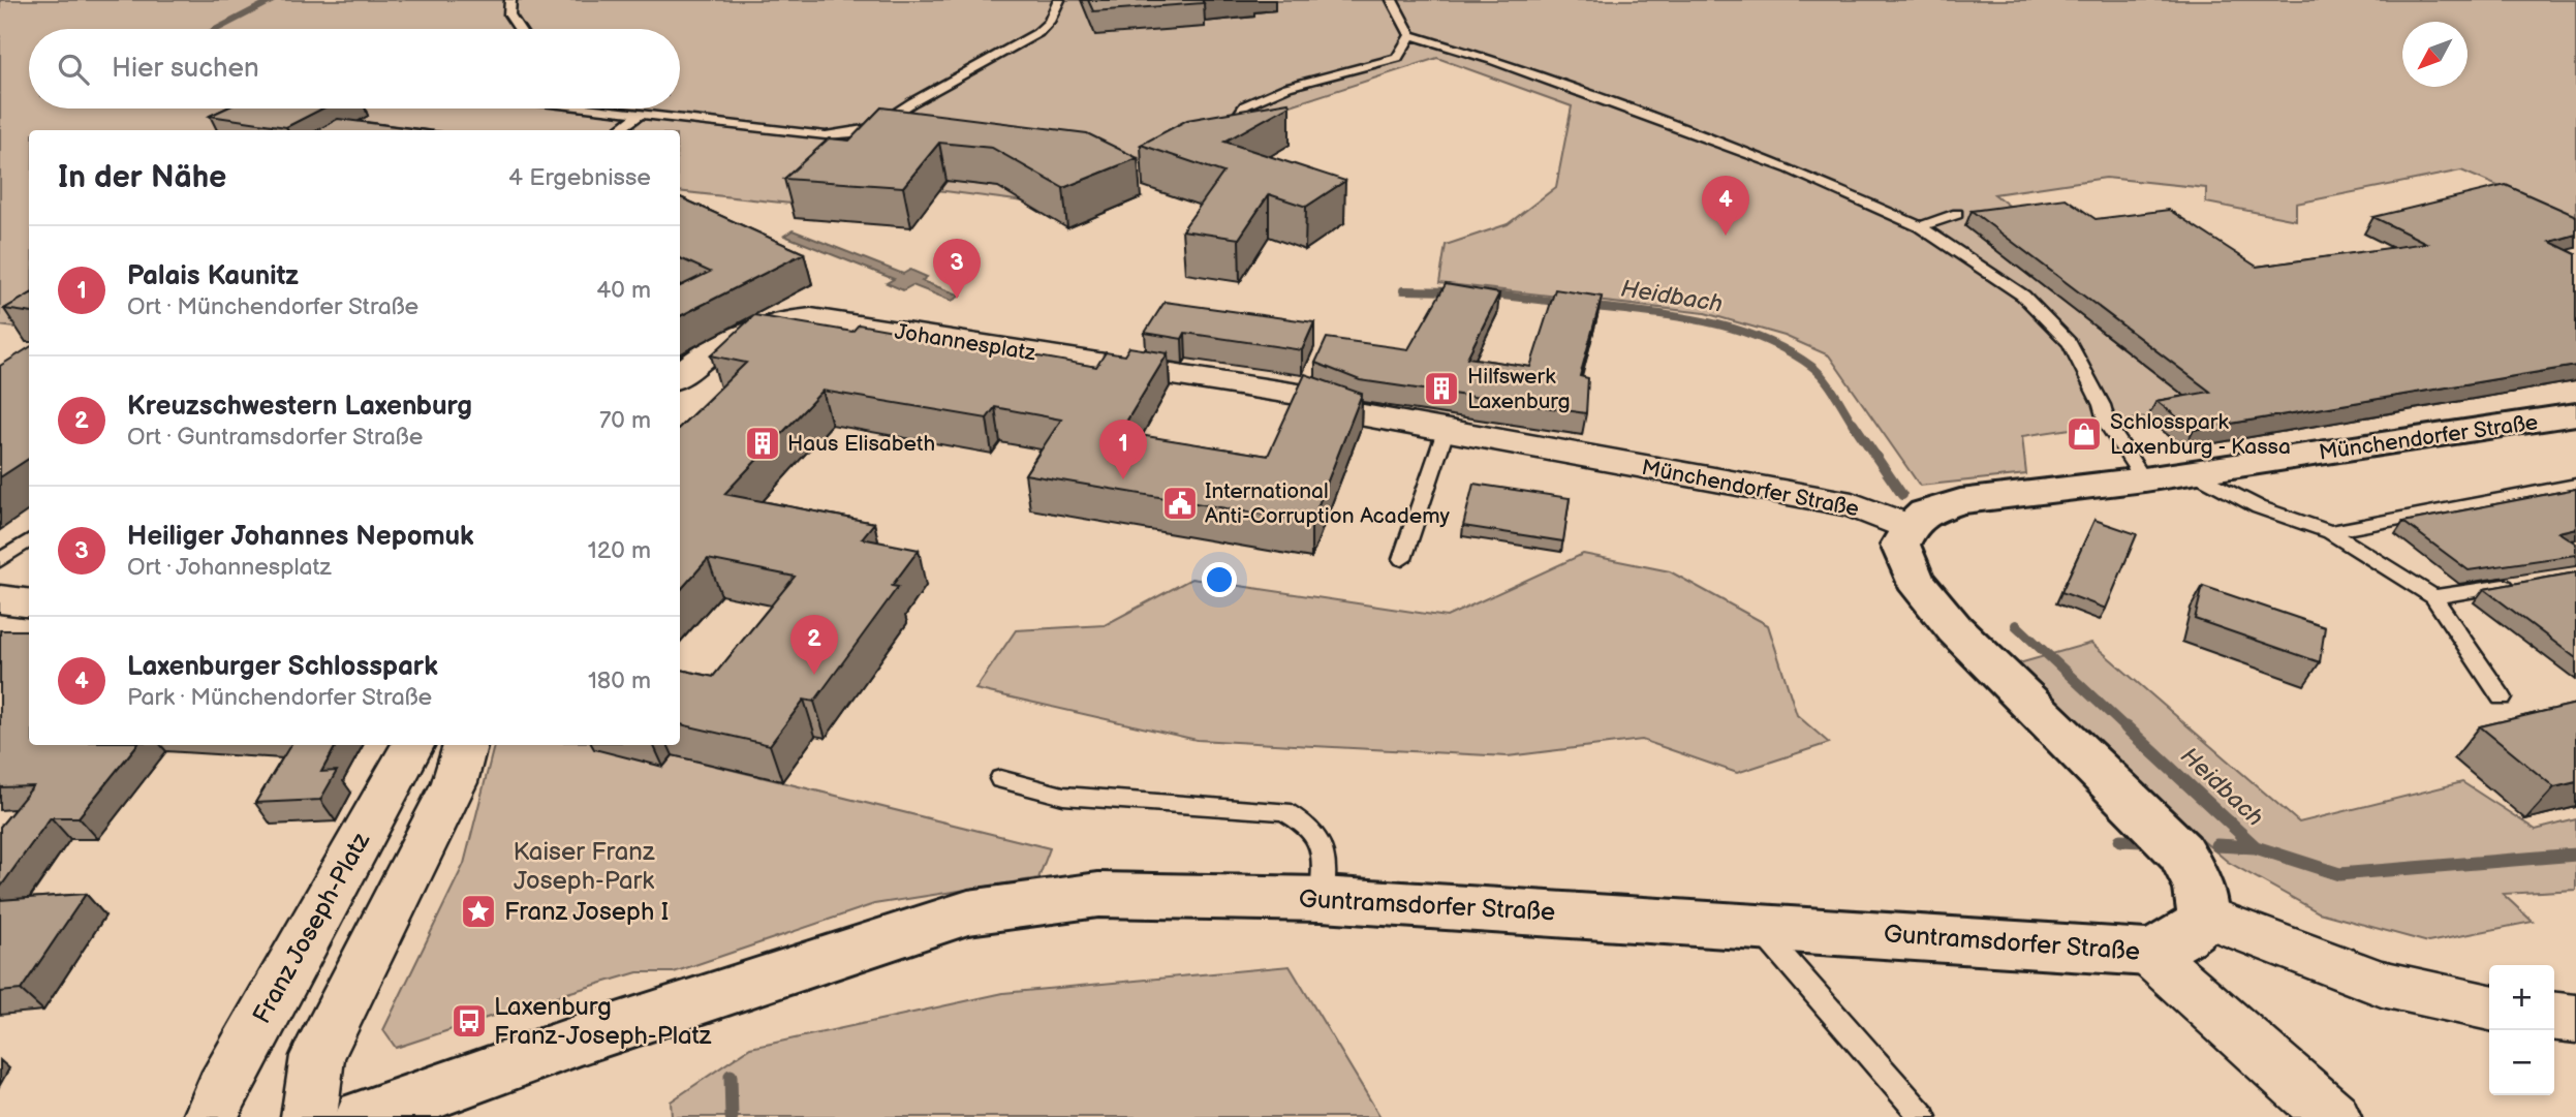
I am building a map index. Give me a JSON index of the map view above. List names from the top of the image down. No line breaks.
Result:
{"streets":{"main road":["Münchendorfer Straße","Guntramsdorfer Straße"],"street":["Johannesplatz","Franz Joseph-Platz"]},"crossings":[["Johannesplatz","Münchendorfer Straße"]],"water":["Heidbach"],"parks":["Kaiser Franz Joseph-Park"],"places":{"building":["Hilfswerk Laxenburg","Haus Elisabeth"],"shop":["Schlosspark Laxenburg - Kassa"],"public building":["International Anti-Corruption Academy"],"place":["Franz Joseph I"],"bus stop":["Laxenburg Franz-Joseph-Platz"]},"north":"bottom left","page":{"search":"Hier suchen","heading":["In der Nähe","4 Ergebnisse"],"pins":["4","3","1","2"],"list":[{"mark":"1","name":"Palais Kaunitz","note":"Ort · Münchendorfer Straße","value":"40 m"},{"mark":"2","name":"Kreuzschwestern Laxenburg","note":"Ort · Guntramsdorfer Straße","value":"70 m"},{"mark":"3","name":"Heiliger Johannes Nepomuk","note":"Ort · Johannesplatz","value":"120 m"},{"mark":"4","name":"Laxenburger Schlosspark","note":"Park · Münchendorfer Straße","value":"180 m"}],"map_buttons":["+","−"]}}
